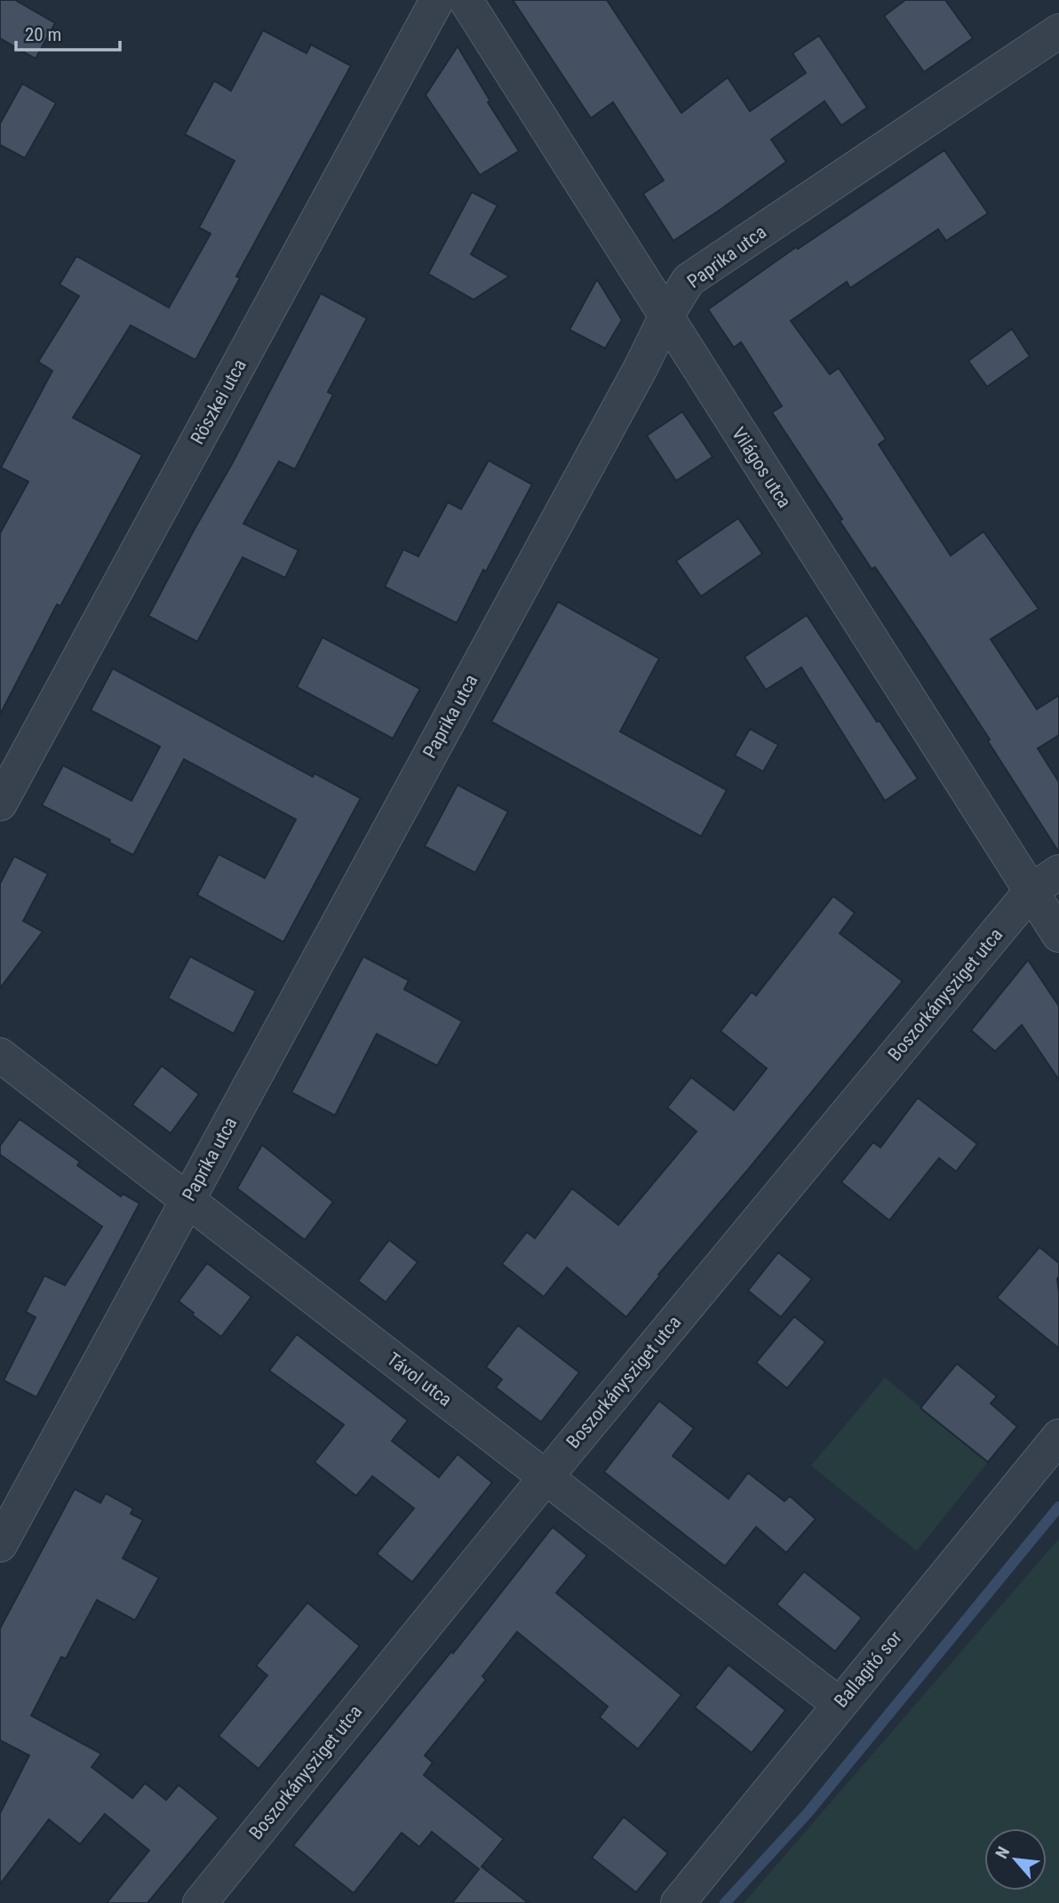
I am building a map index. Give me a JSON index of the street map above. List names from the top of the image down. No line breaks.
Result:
{"streets":{"street":["Paprika utca","Röszkei utca","Világos utca","Boszorkánysziget utca","Távol utca","Ballagitó sor"]},"crossings":[["Paprika utca","Világos utca"],["Paprika utca","Távol utca"],["Világos utca","Boszorkánysziget utca"],["Boszorkánysziget utca","Távol utca"],["Távol utca","Ballagitó sor"]],"scale_bar":"20 m","north":"top left"}
